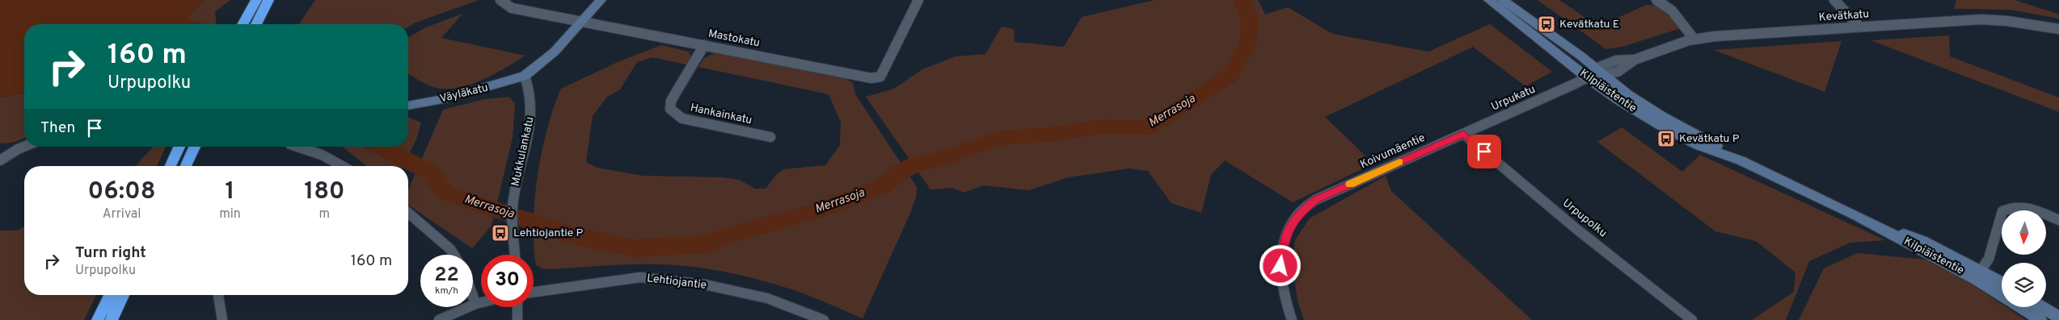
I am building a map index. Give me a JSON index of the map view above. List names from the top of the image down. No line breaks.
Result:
{"streets":{"street":["Kevätkatu","Mastokatu","Kilpiäistentie","Väyläkatu","Urpukatu","Hankainkatu","Mukkulankatu","Koivumäentie","Urpupolku","Lehtiojantie"]},"crossings":[["Kevätkatu","Kilpiäistentie"],["Kevätkatu","Urpukatu"],["Mastokatu","Hankainkatu"],["Kilpiäistentie","Urpukatu"],["Väyläkatu","Mukkulankatu"],["Urpukatu","Koivumäentie"],["Urpukatu","Urpupolku"]],"water":["Merrasoja"],"places":{"bus stop":["Kevätkatu E","Kevätkatu P","Lehtiojantie P"]},"north":"bottom","page":{"turn":["160 m","Urpupolku"],"then":"Then","eta":["06:08","Arrival","1","min","180","m"],"list":[{"name":"Turn right","note":"Urpupolku","value":"160 m"}],"speed":"22 km/h","limit":"30"}}
